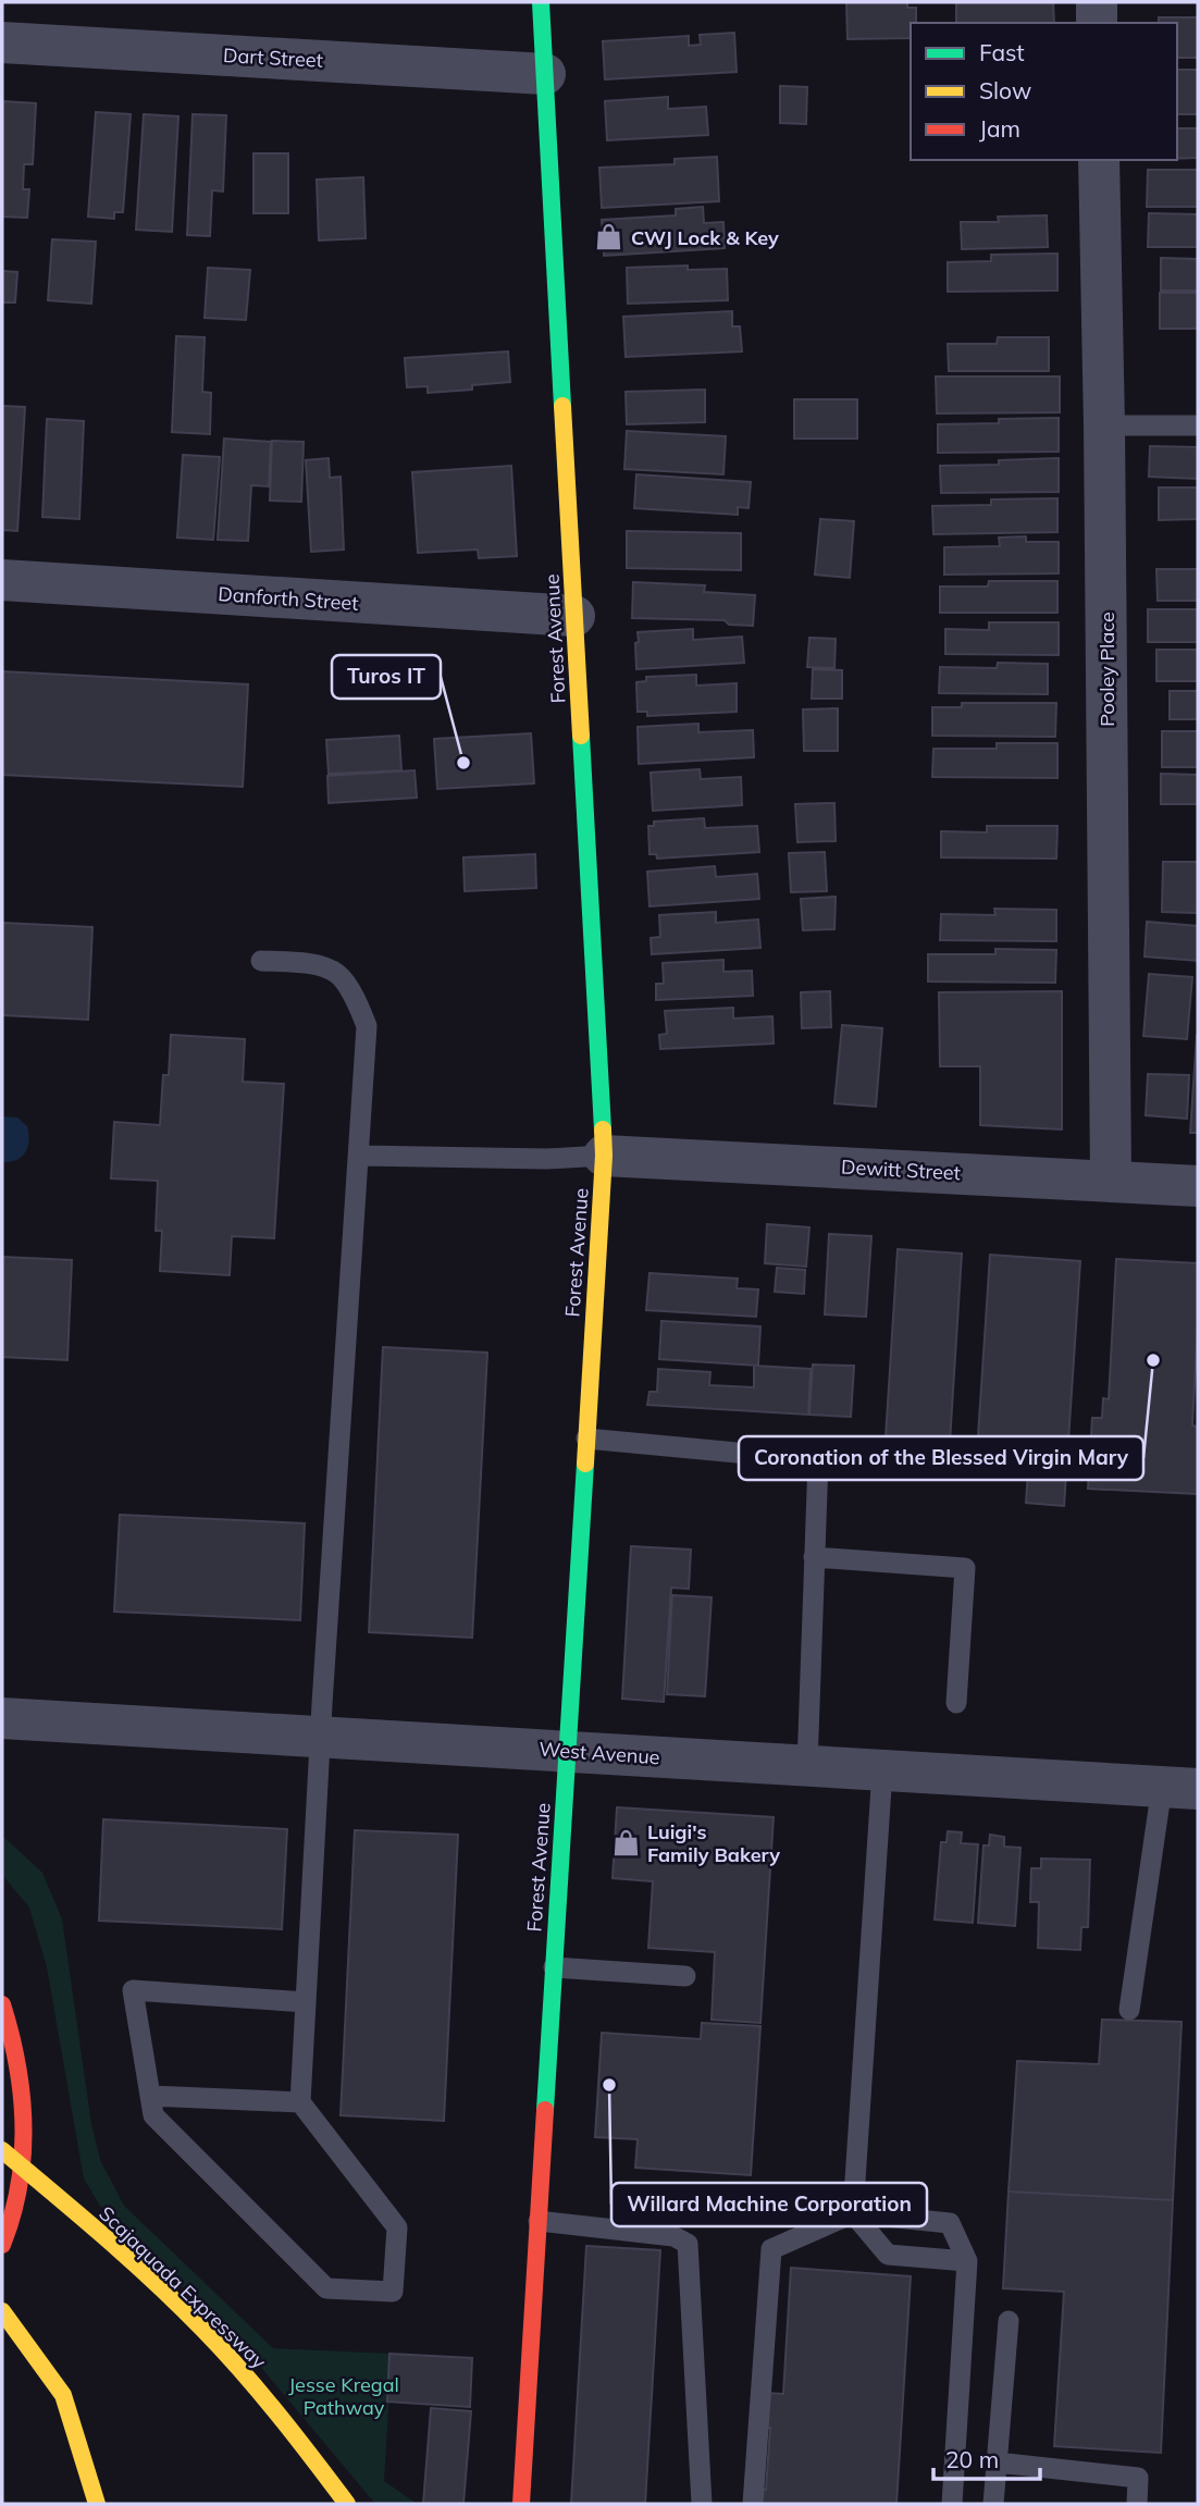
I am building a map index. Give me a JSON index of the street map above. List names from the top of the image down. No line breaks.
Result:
{"streets":{"main road":["Forest Avenue","Scajaquada Expressway"],"street":["Dart Street","Danforth Street","Pooley Place","Dewitt Street","West Avenue"]},"crossings":[["Dart Street","Forest Avenue"],["Danforth Street","Forest Avenue"],["Forest Avenue","Dewitt Street"],["Forest Avenue","West Avenue"],["Pooley Place","Dewitt Street"]],"parks":["Jesse Kregal Pathway"],"places":{"shop":["CWJ Lock & Key","Luigi's Family Bakery"],"other":["Turos IT","Coronation of the Blessed Virgin Mary","Willard Machine Corporation"]},"legend":["Fast","Slow","Jam"],"scale_bar":"20 m"}
